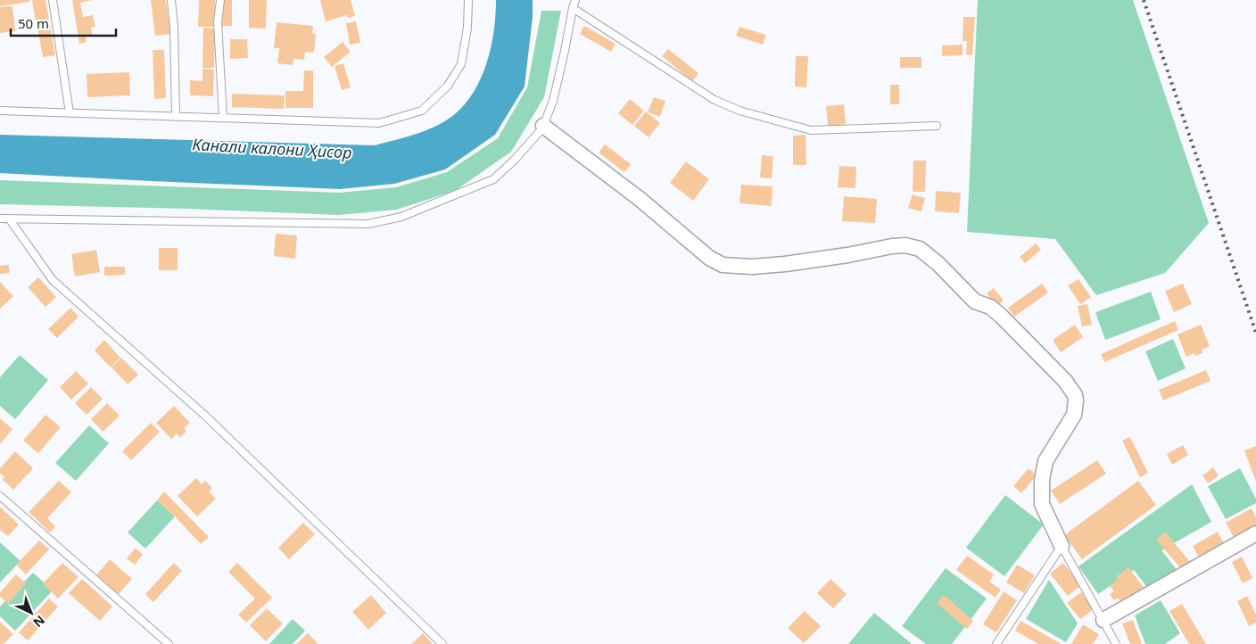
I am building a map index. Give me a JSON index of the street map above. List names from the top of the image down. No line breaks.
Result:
{"water":["Канали калони Ҳисор"],"scale_bar":"50 m","north":"bottom right"}
